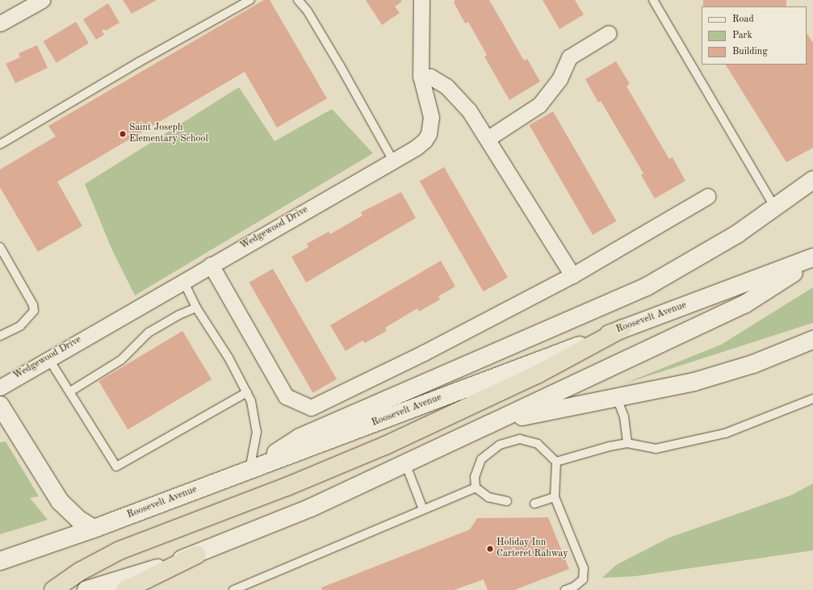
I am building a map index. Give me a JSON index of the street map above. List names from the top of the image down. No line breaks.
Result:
{"streets":{"main road":["Roosevelt Avenue"],"street":["Wedgewood Drive"]},"places":["Saint Joseph Elementary School","Holiday Inn Carteret Rahway"],"legend":["Road","Park","Building"]}
